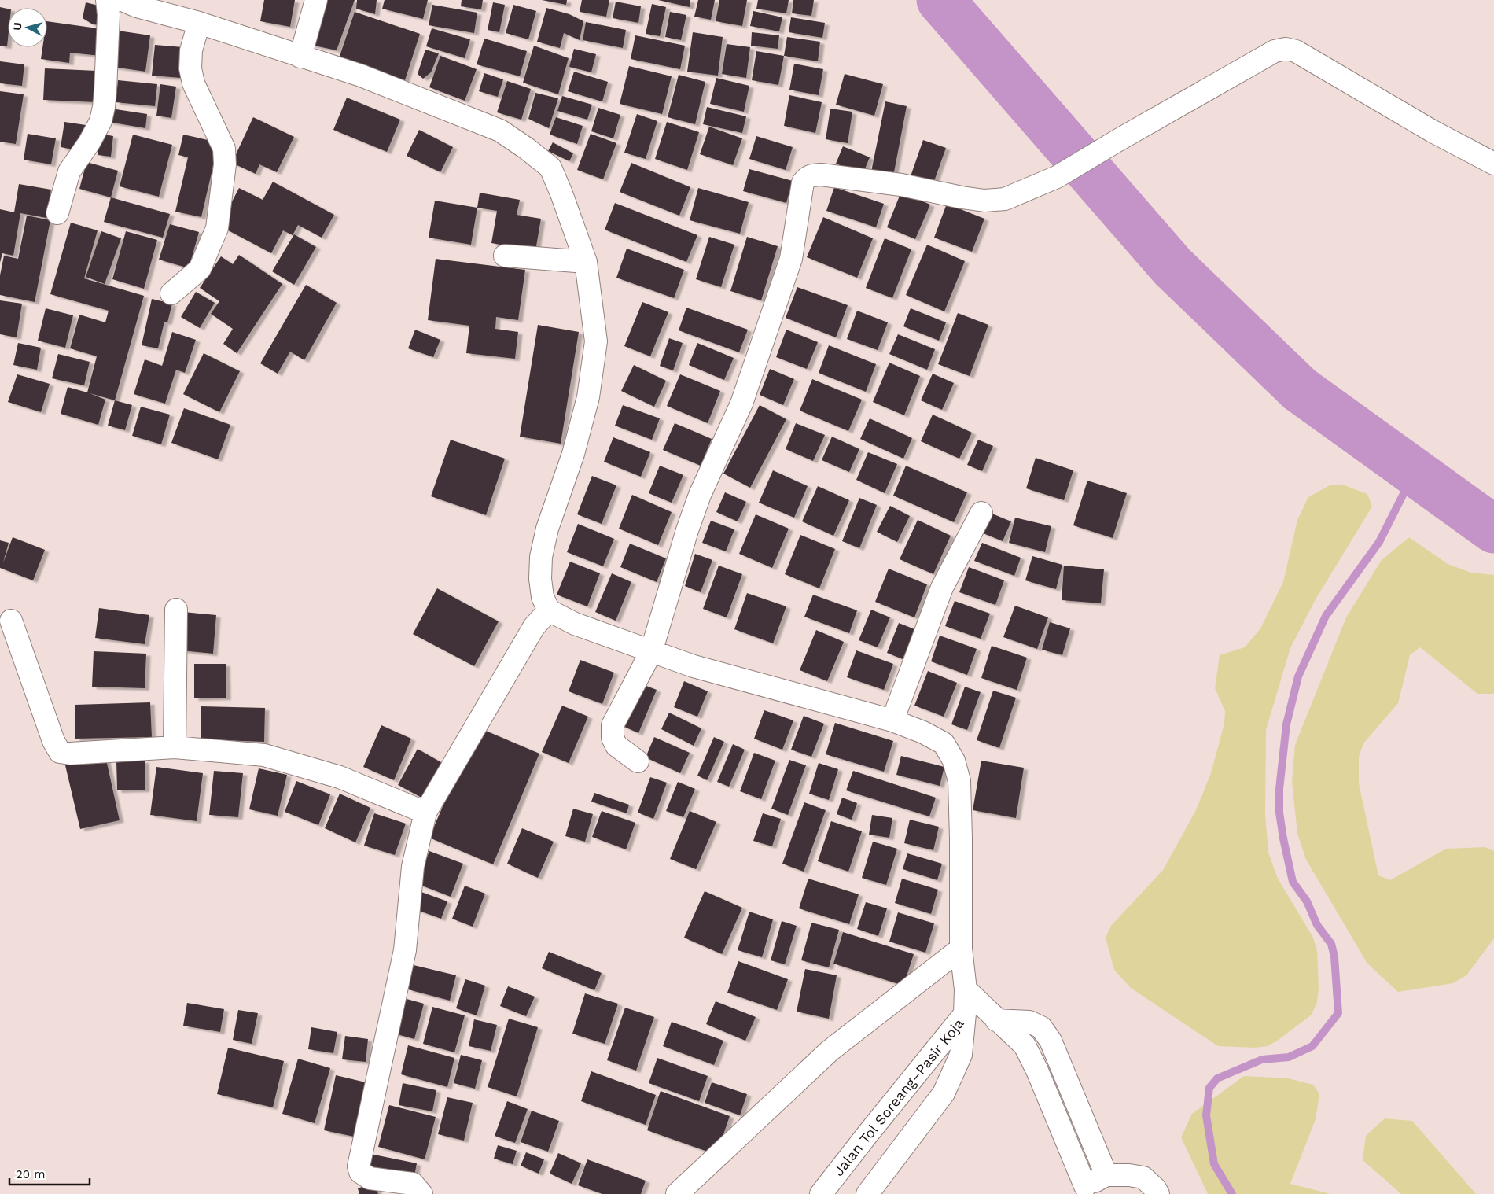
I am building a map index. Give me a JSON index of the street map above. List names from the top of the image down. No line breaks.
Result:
{"streets":{"street":["Jalan Tol Soreang–Pasir Koja"]},"scale_bar":"20 m","north":"left"}
